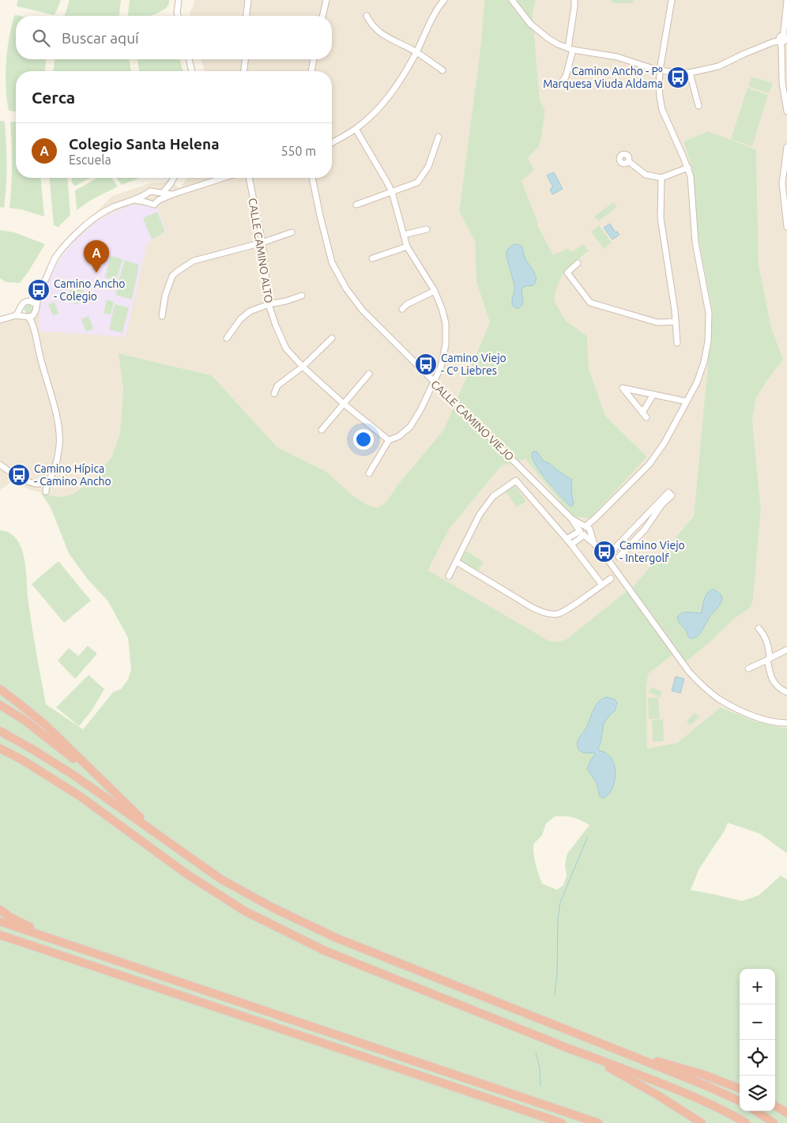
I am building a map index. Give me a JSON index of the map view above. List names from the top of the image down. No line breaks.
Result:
{"streets":{"street":["CALLE CAMINO ALTO","CALLE CAMINO VIEJO"]},"places":{"bus stop":["Camino Ancho - Pº Marquesa Viuda Aldama","Camino Ancho - Colegio","Camino Viejo - Cº Liebres","Camino Hípica - Camino Ancho","Camino Viejo - Intergolf"]},"page":{"search":"Buscar aquí","heading":"Cerca","list":[{"mark":"A","name":"Colegio Santa Helena","note":"Escuela","value":"550 m"}],"pins":"A","map_buttons":["+","−"]}}
